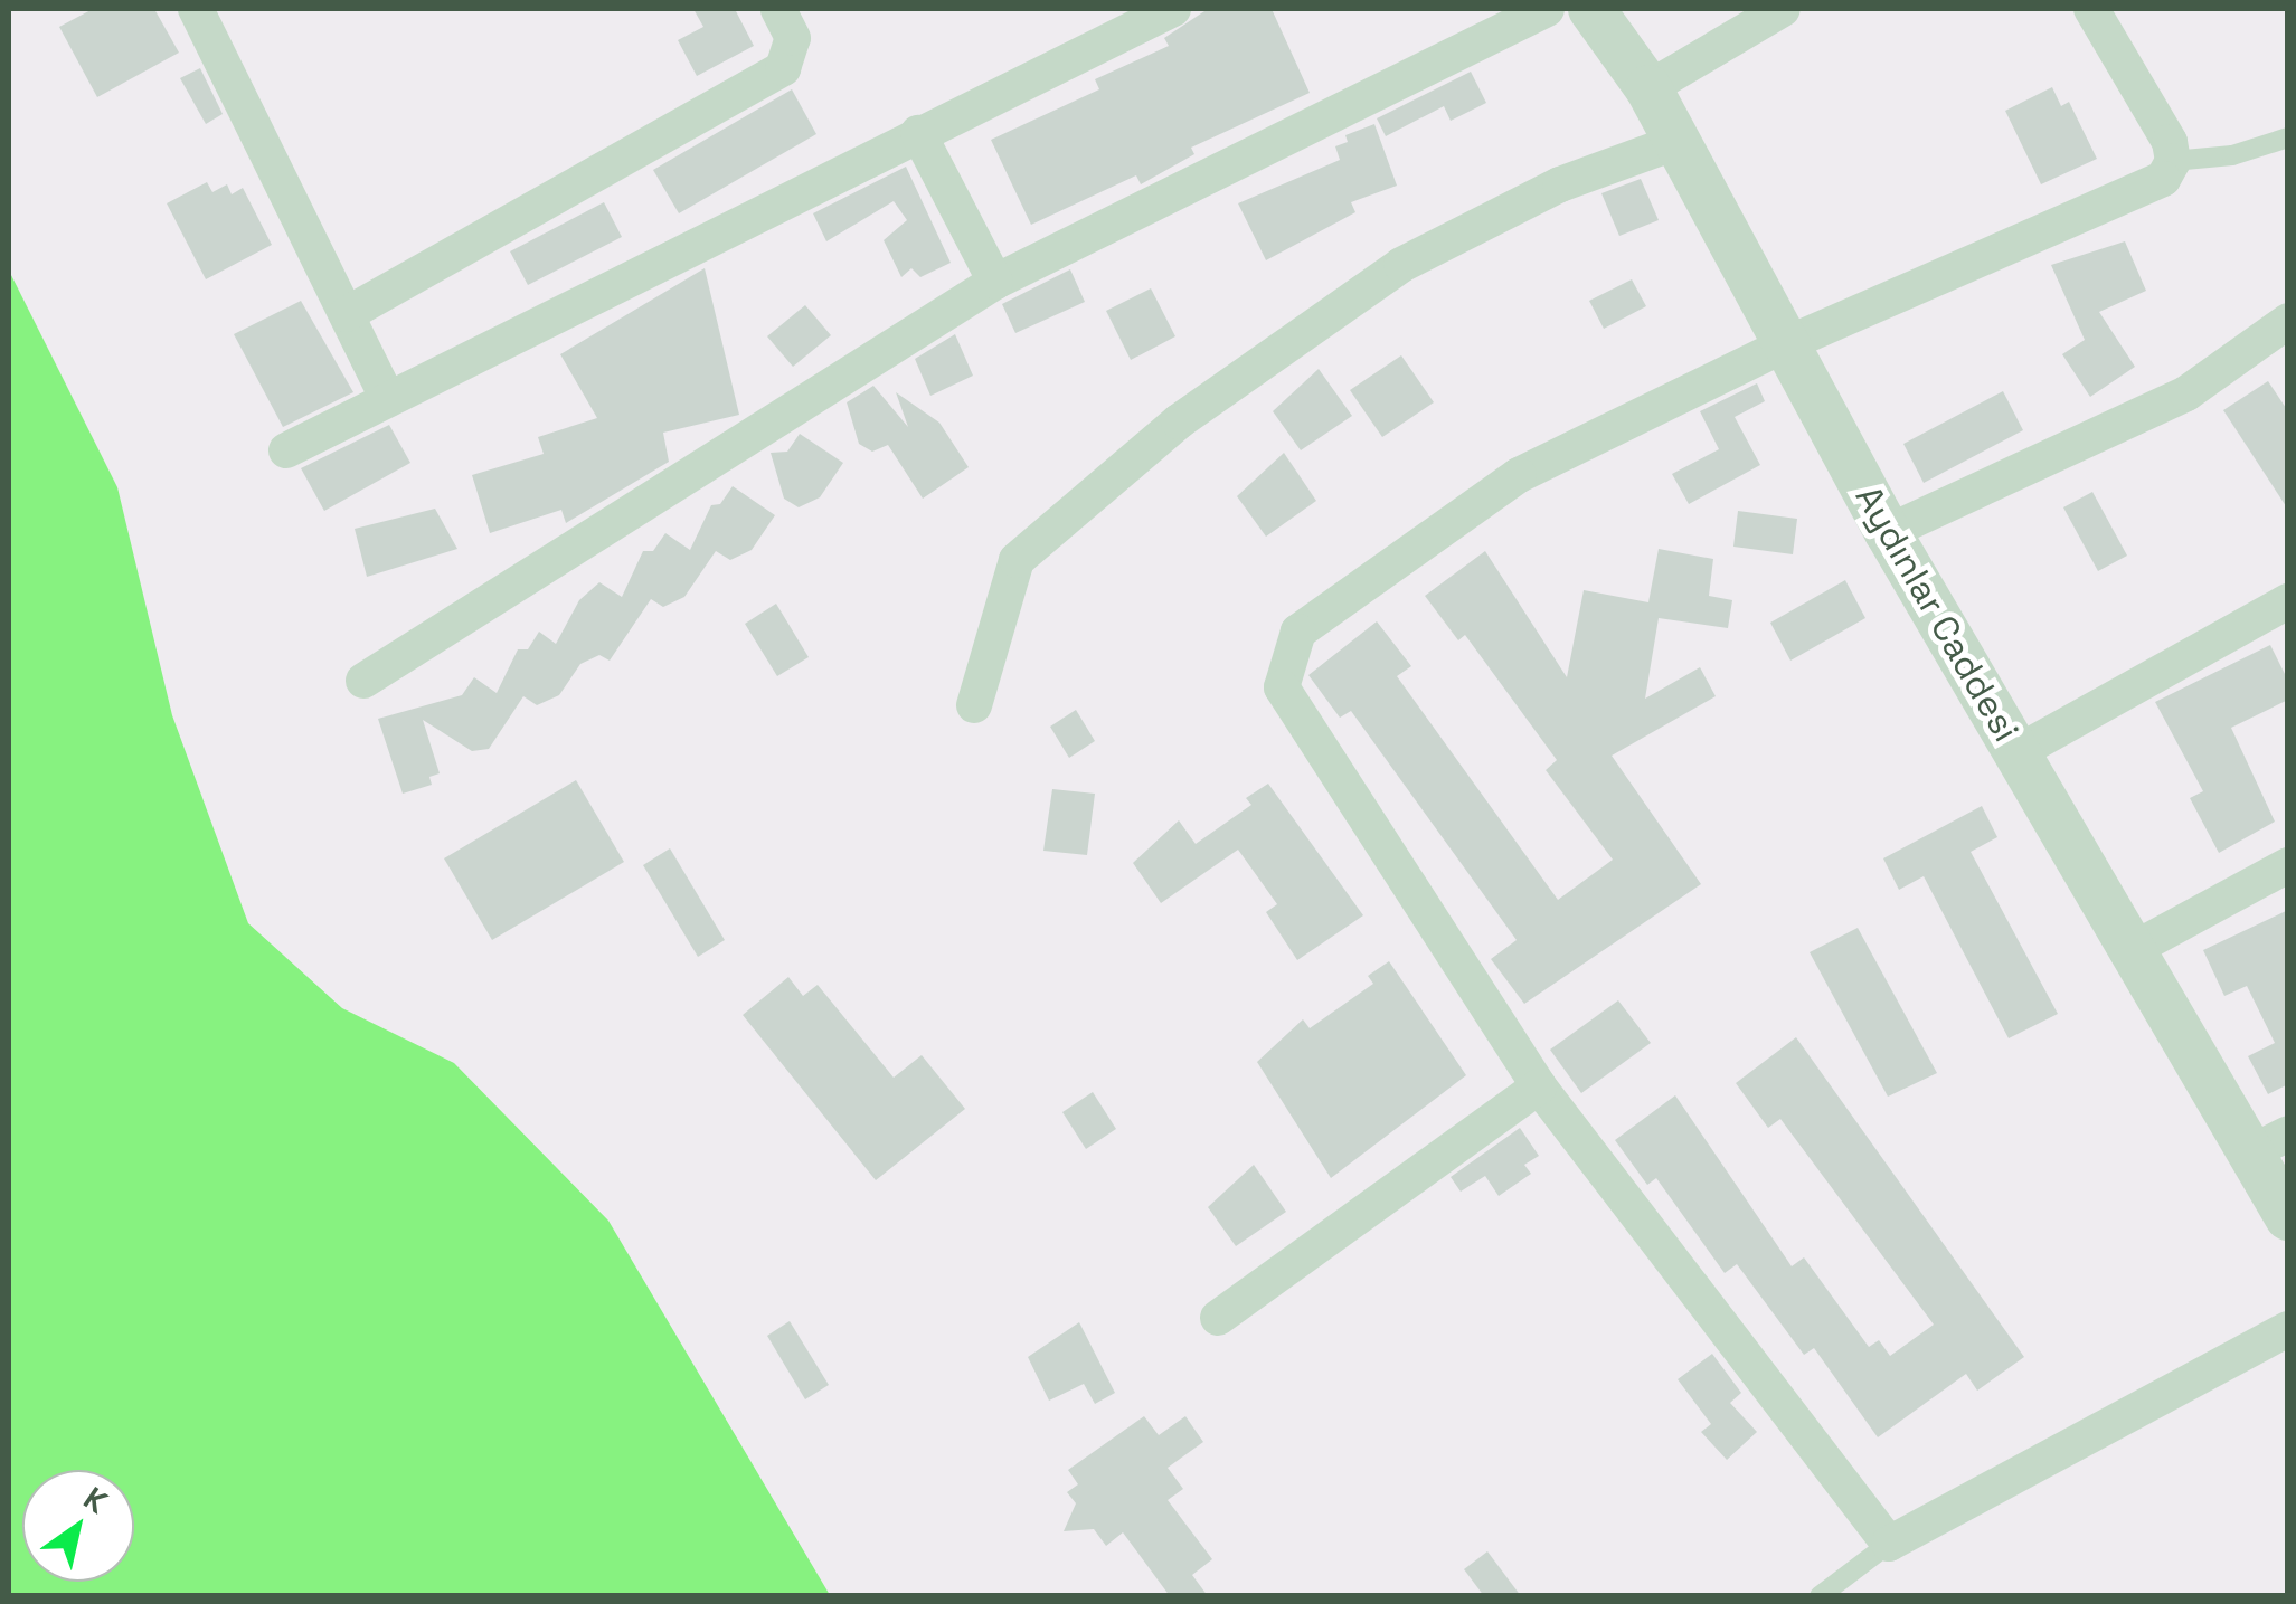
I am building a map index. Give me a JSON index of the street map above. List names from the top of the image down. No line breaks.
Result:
{"streets":{"street":["Aydınlar Caddesi"]},"north":"top right"}
